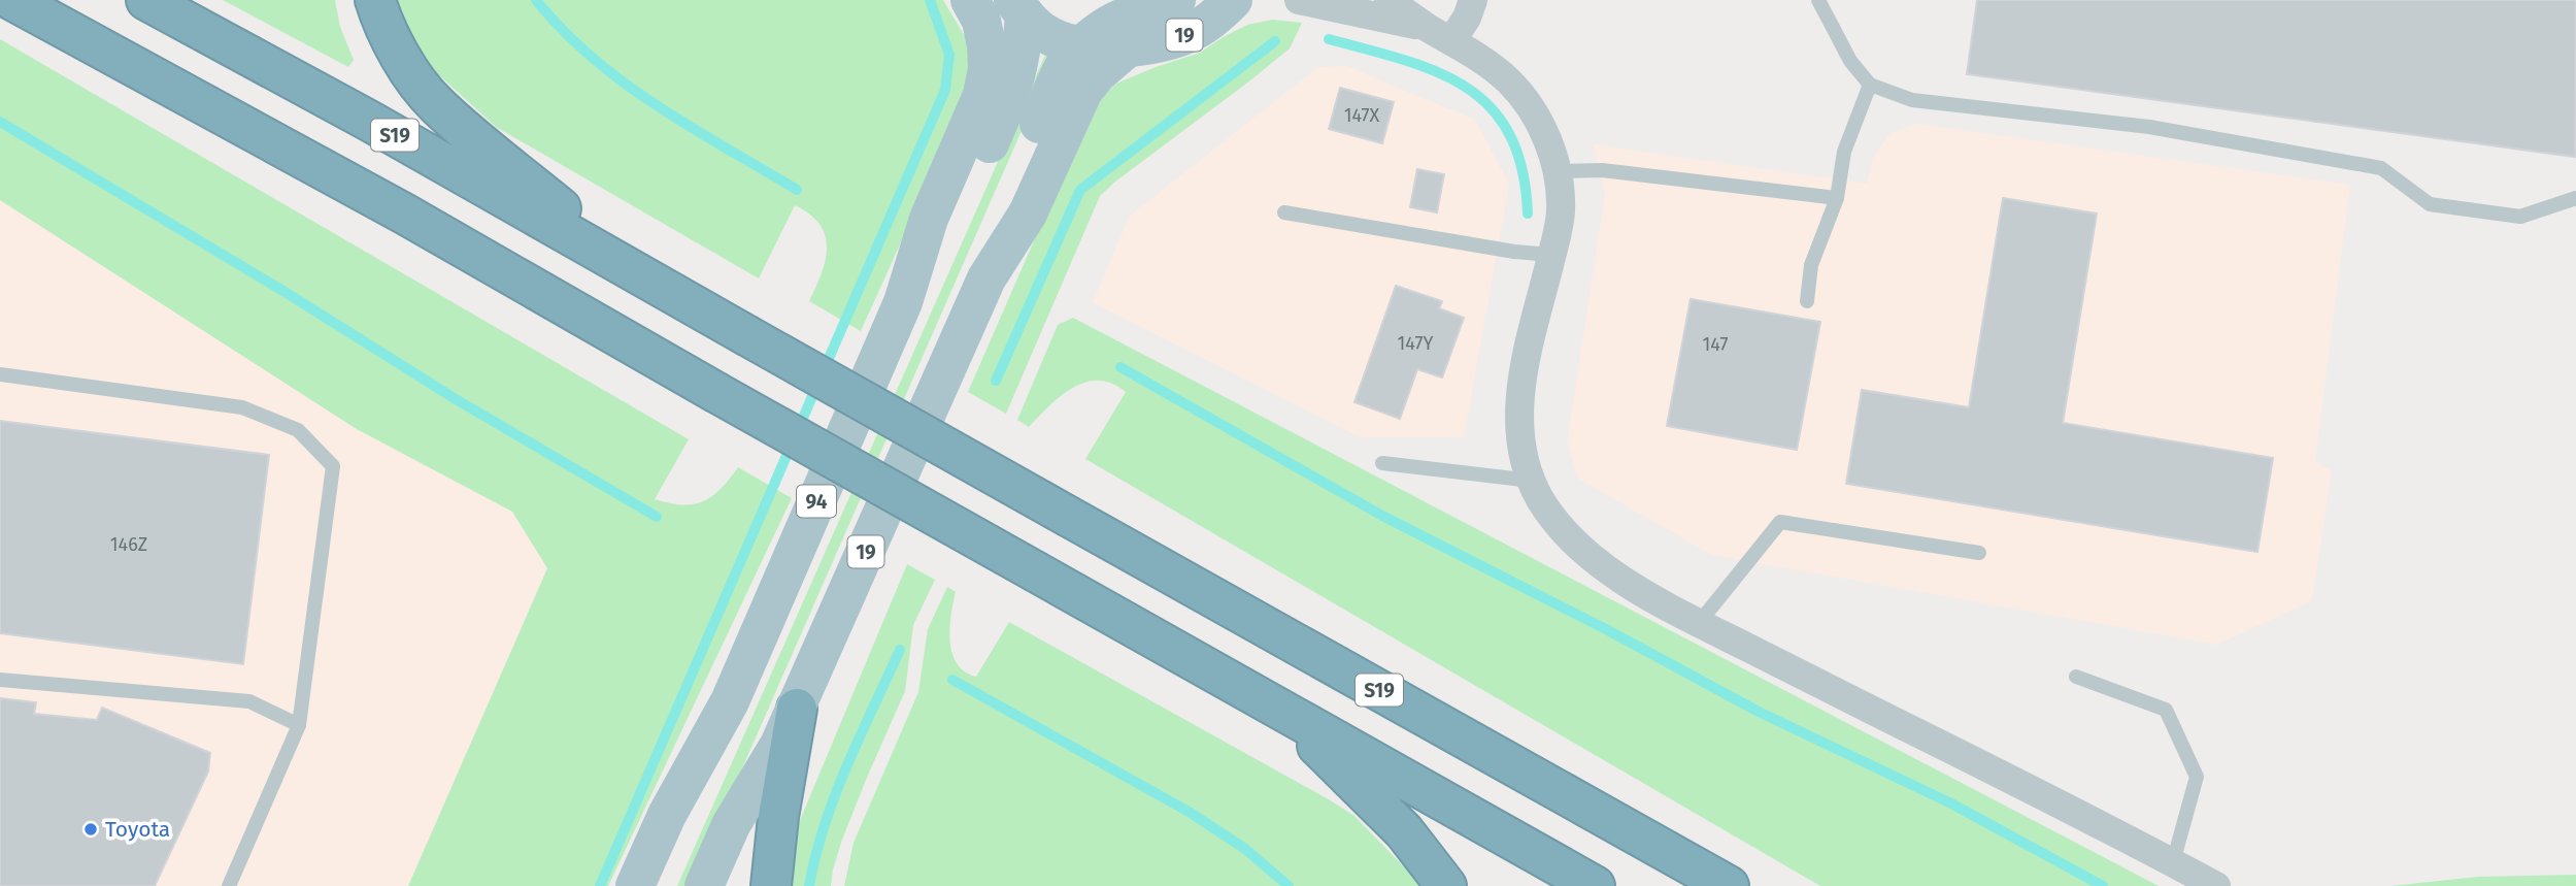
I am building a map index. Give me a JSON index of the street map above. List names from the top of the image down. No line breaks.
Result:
{"streets":{"highway":["19","S19"],"main road":["94"]},"places":["Toyota"],"house_numbers":["147X","147Y","147","146Z"]}
